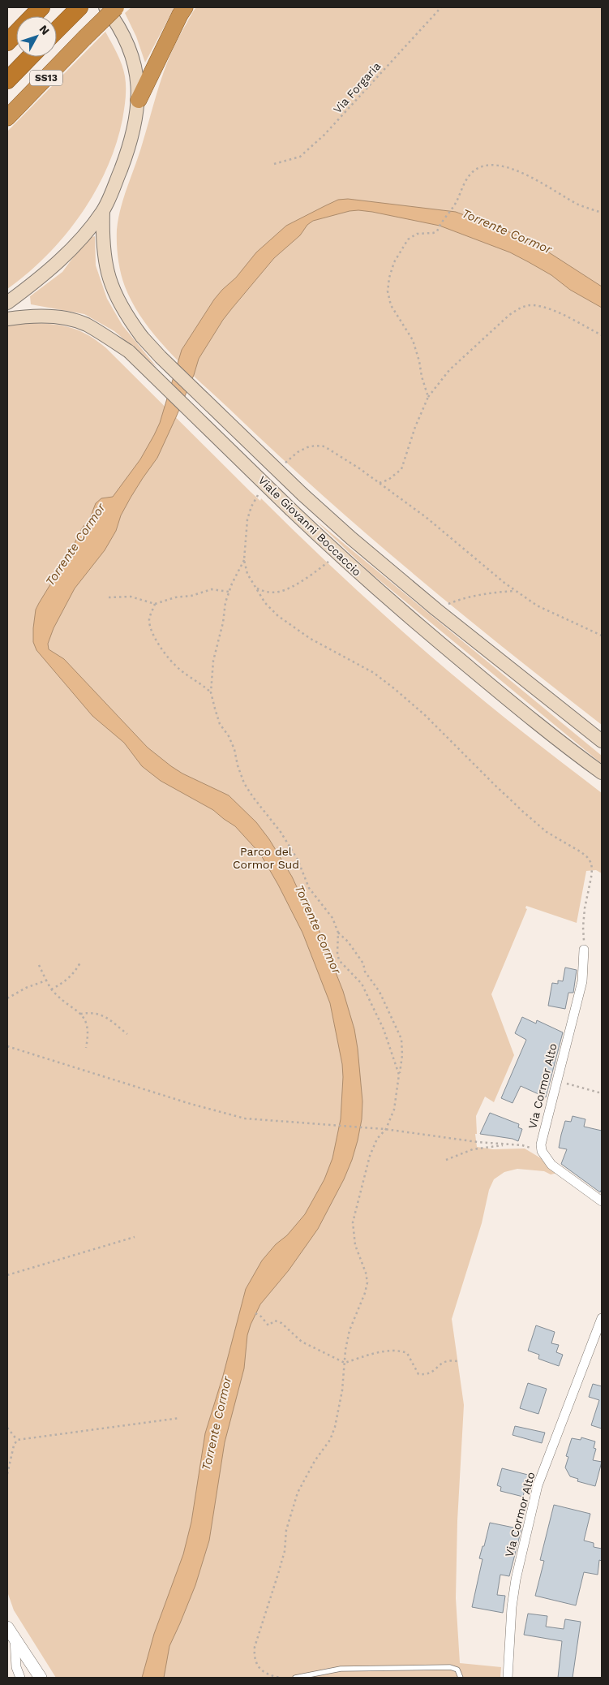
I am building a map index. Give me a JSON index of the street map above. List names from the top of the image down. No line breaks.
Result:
{"streets":{"highway":["SS13"],"main road":["Viale Giovanni Boccaccio"],"street":["Via Cormor Alto"],"path":["Via Forgaria"]},"water":["Torrente Cormor"],"parks":["Parco del Cormor Sud"],"north":"top right"}
